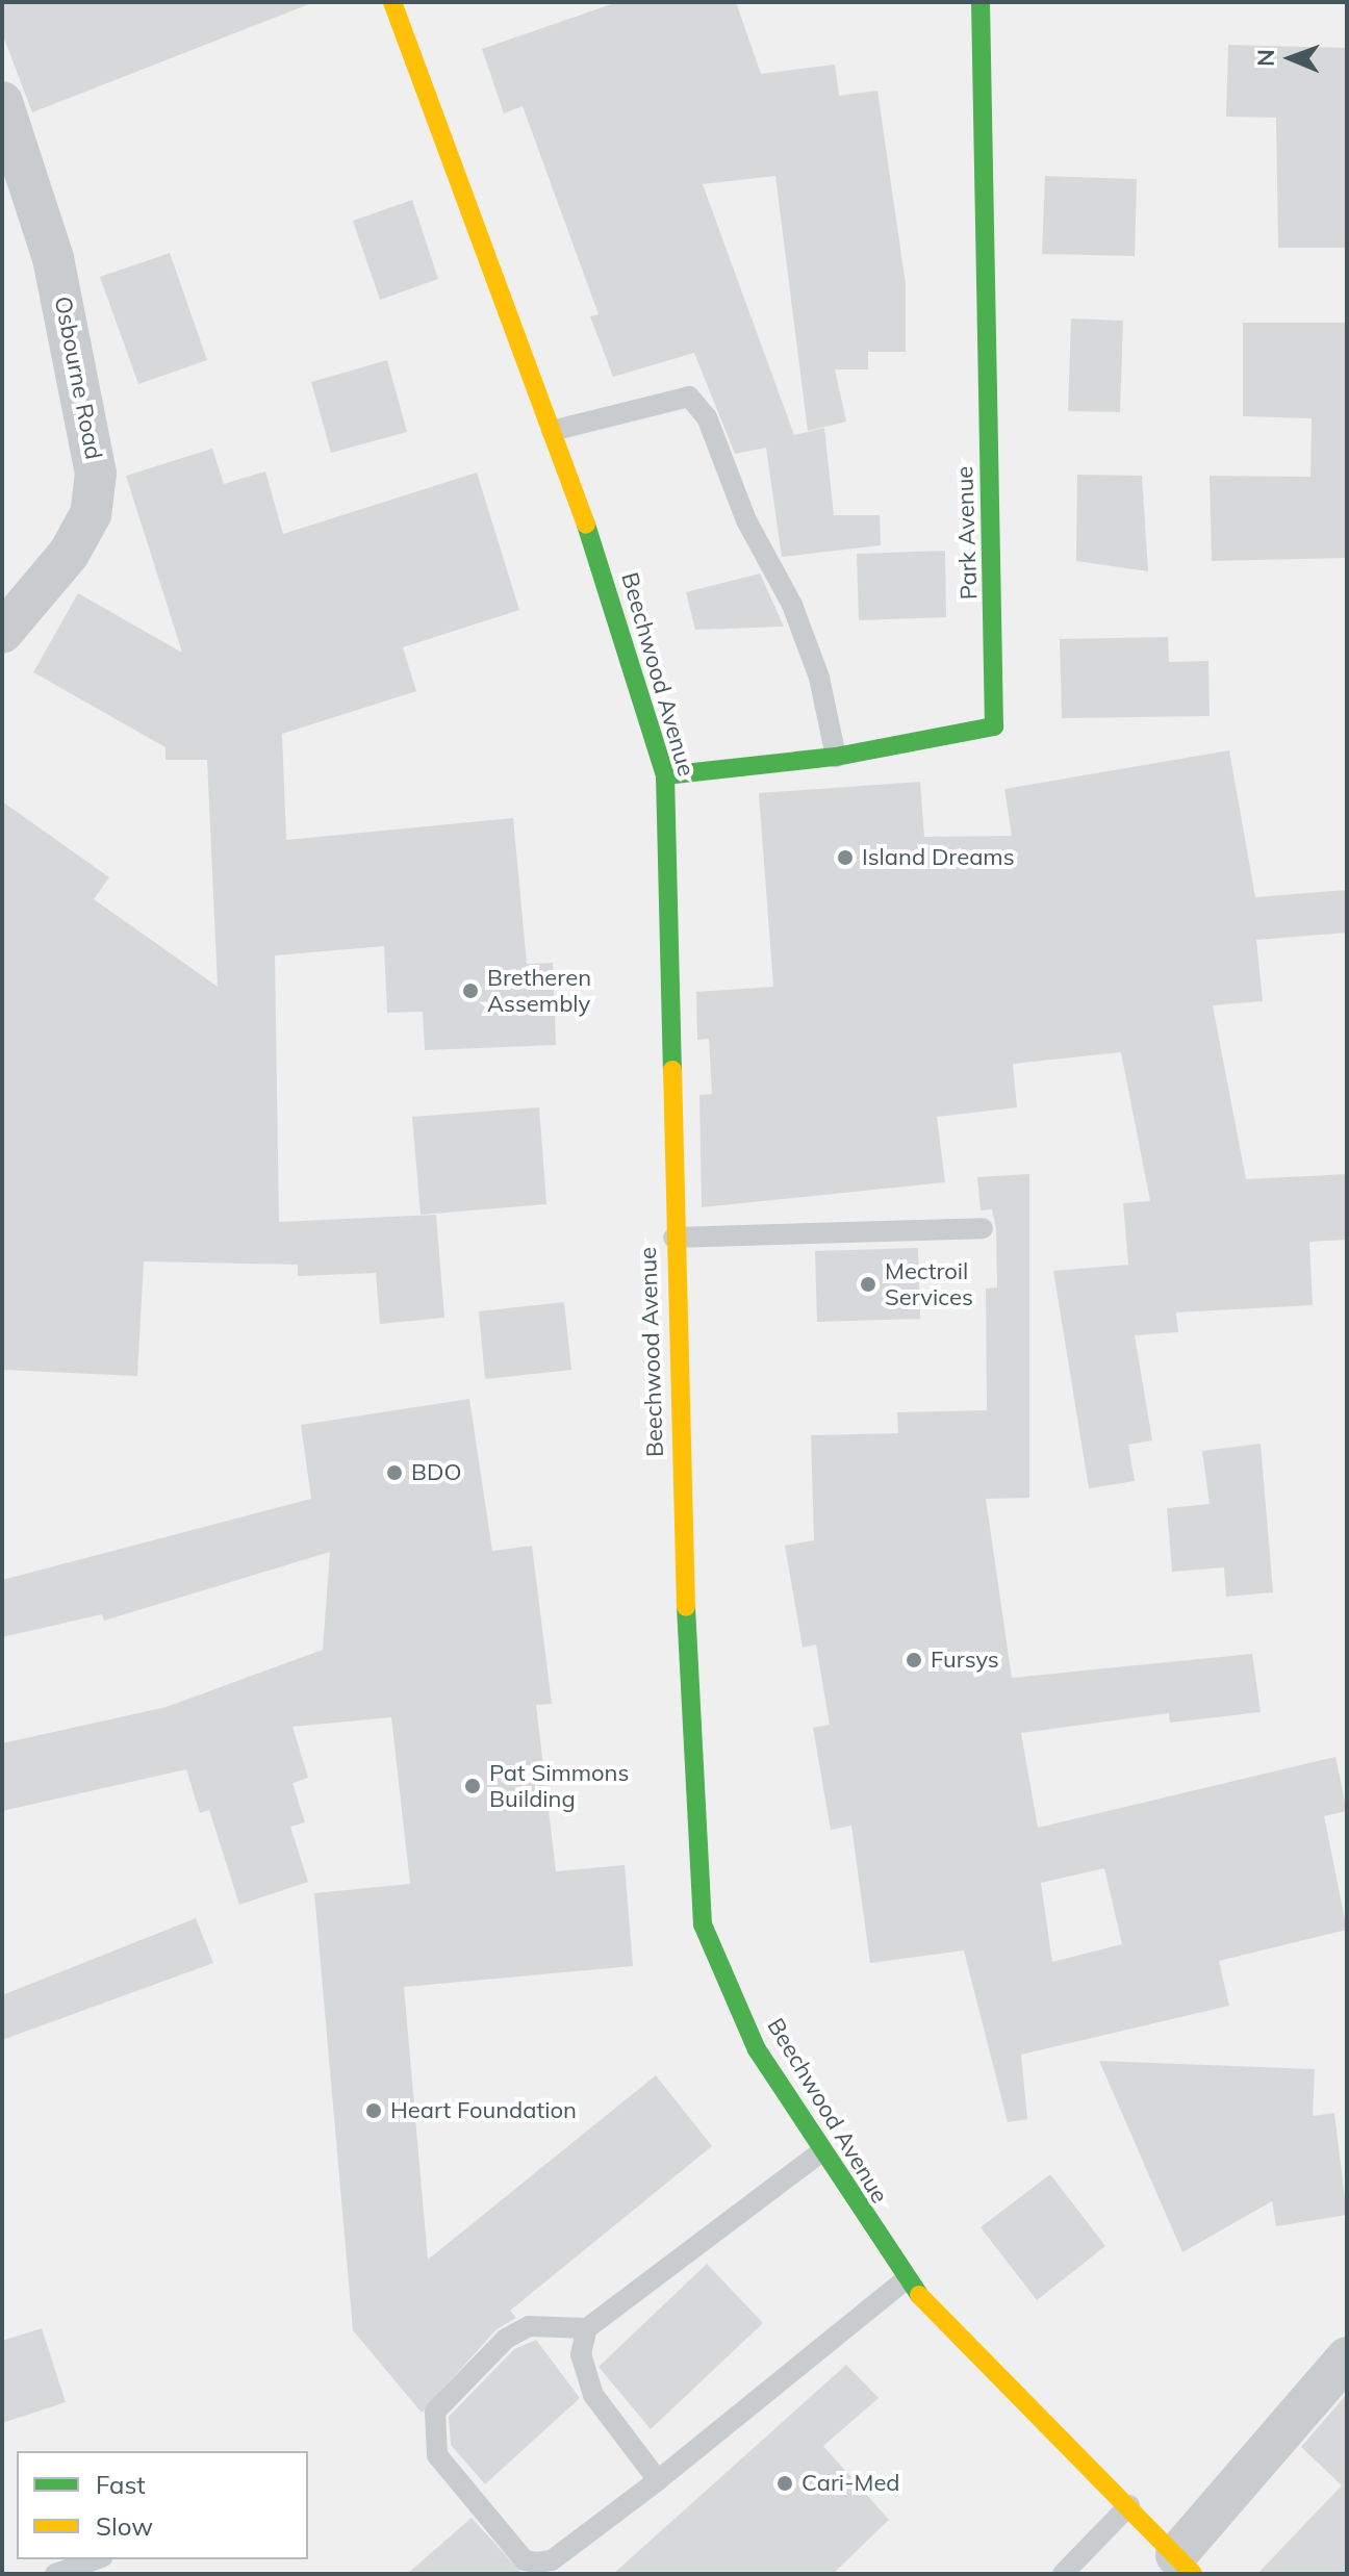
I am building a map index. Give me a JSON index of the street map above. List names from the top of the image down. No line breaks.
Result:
{"streets":{"street":["Osbourne Road","Park Avenue","Beechwood Avenue"]},"crossings":[["Park Avenue","Beechwood Avenue"]],"places":["Island Dreams","Bretheren Assembly","Mectroil Services","BDO","Fursys","Pat Simmons Building","Heart Foundation","Cari-Med"],"legend":["Fast","Slow"],"north":"left"}
